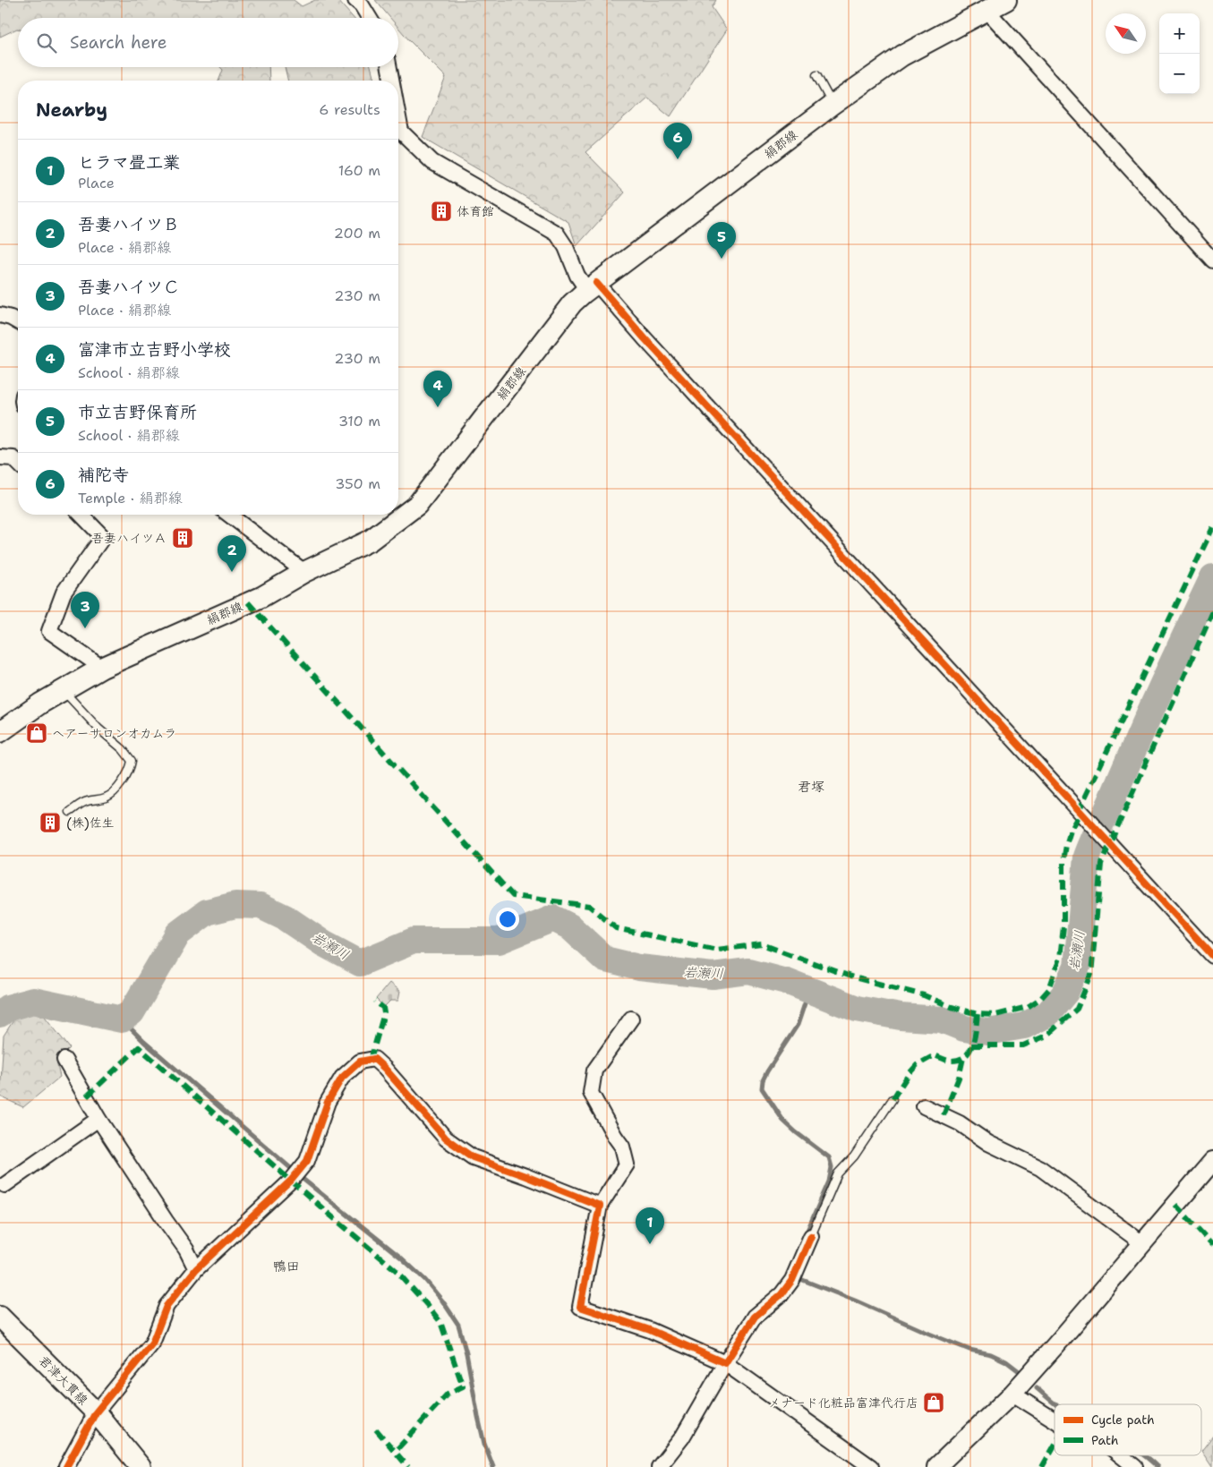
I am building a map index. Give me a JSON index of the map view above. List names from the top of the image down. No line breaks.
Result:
{"streets":{"main road":["絹郡線","君津大貫線"]},"districts":["君塚","鴨田"],"water":["岩瀬川"],"places":{"building":["体育館","吾妻ハイツＡ","(株)佐生"],"shop":["ヘアーサロンオカムラ","メナード化粧品富津代行店"]},"legend":["Cycle path","Path"],"north":"top left","page":{"map_buttons":["+","−"],"search":"Search here","heading":["Nearby","6 results"],"pins":["6","5","4","2","3","1"],"list":[{"mark":"1","name":"ヒラマ畳工業","note":"Place","value":"160 m"},{"mark":"2","name":"吾妻ハイツＢ","note":"Place · 絹郡線","value":"200 m"},{"mark":"3","name":"吾妻ハイツＣ","note":"Place · 絹郡線","value":"230 m"},{"mark":"4","name":"富津市立吉野小学校","note":"School · 絹郡線","value":"230 m"},{"mark":"5","name":"市立吉野保育所","note":"School · 絹郡線","value":"310 m"},{"mark":"6","name":"補陀寺","note":"Temple · 絹郡線","value":"350 m"}]}}
